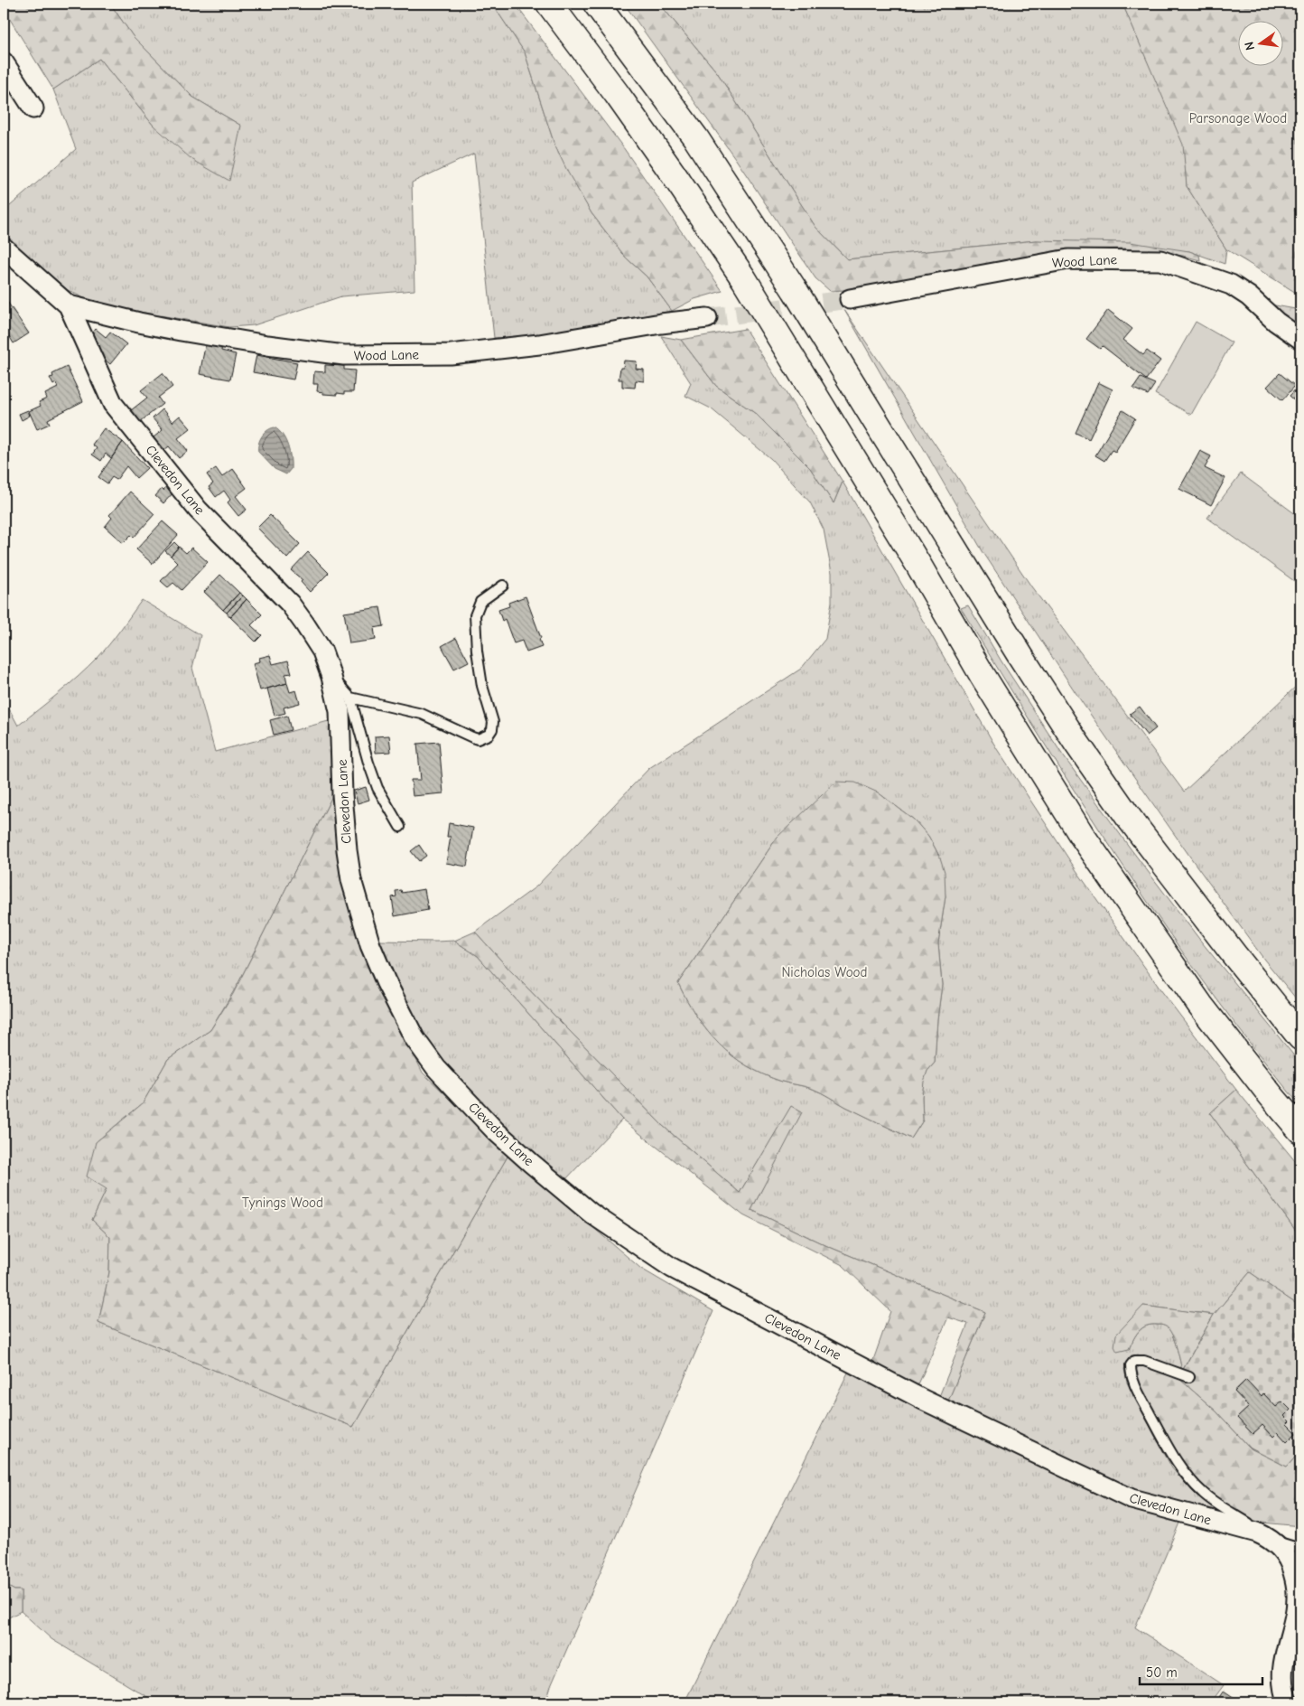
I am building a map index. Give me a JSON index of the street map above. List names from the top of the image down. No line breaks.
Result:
{"streets":{"street":["Wood Lane","Clevedon Lane"]},"crossings":[["Wood Lane","Clevedon Lane"]],"parks":["Parsonage Wood","Nicholas Wood","Tynings Wood"],"scale_bar":"50 m","north":"left"}
